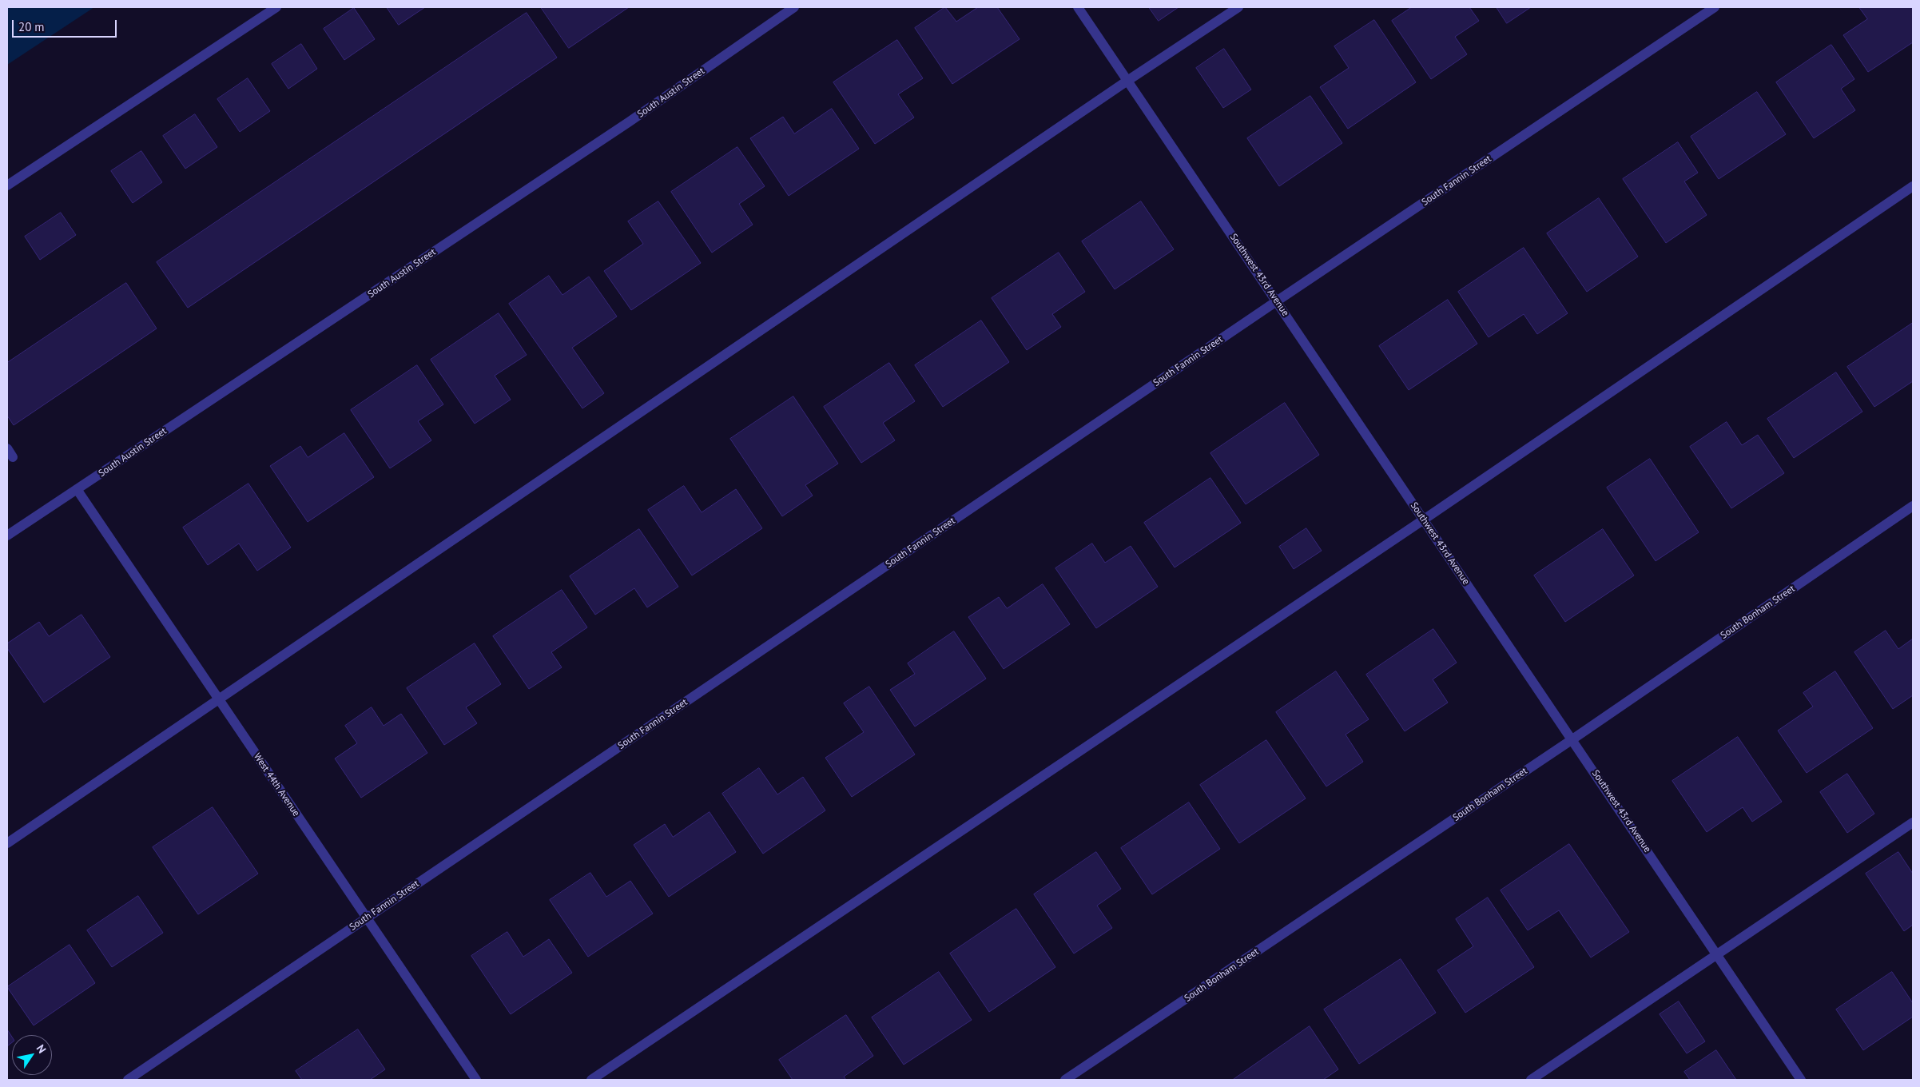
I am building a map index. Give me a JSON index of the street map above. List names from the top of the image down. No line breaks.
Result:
{"streets":{"street":["South Austin Street","South Fannin Street","Southwest 43rd Avenue","South Bonham Street","West 44th Avenue"]},"crossings":[["South Austin Street","West 44th Avenue"],["South Fannin Street","Southwest 43rd Avenue"],["South Fannin Street","West 44th Avenue"],["Southwest 43rd Avenue","South Bonham Street"]],"scale_bar":"20 m","north":"top right"}
